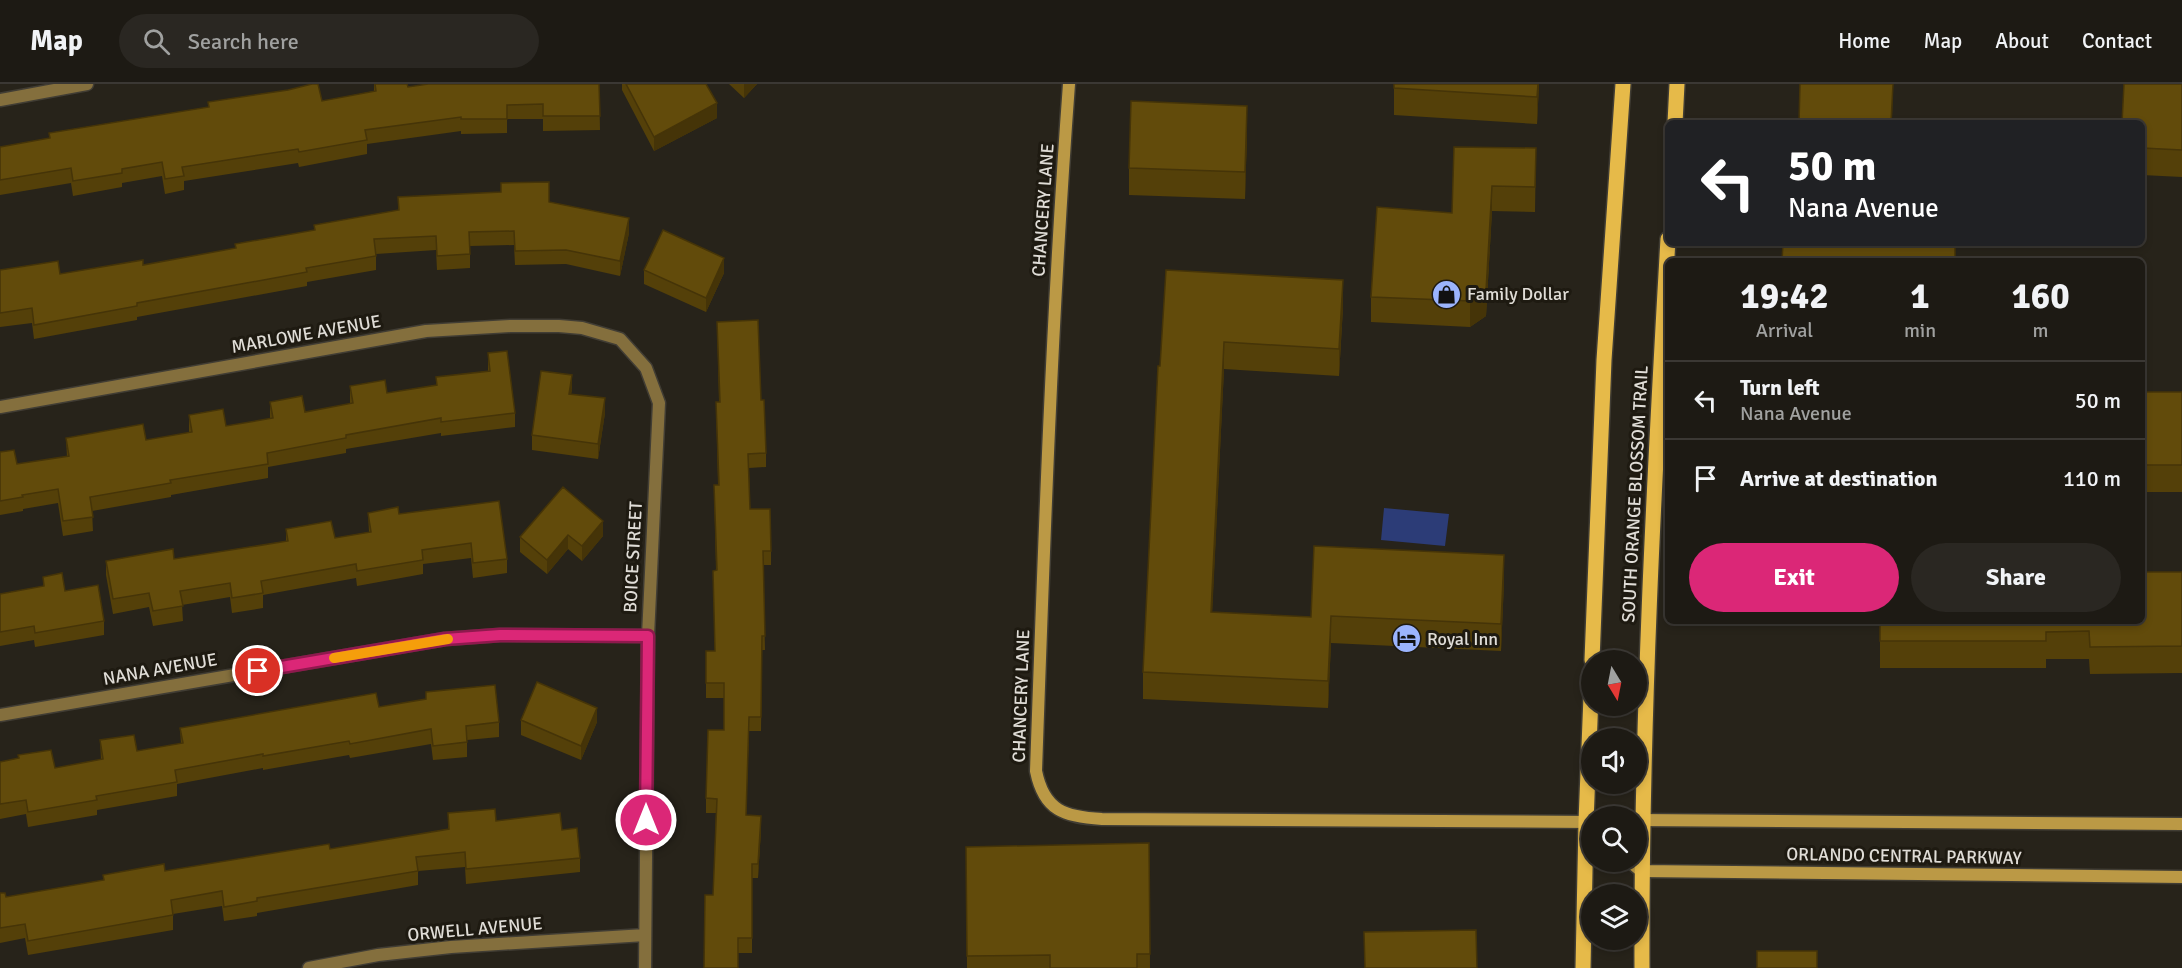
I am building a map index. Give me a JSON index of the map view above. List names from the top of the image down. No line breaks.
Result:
{"streets":{"main road":["SOUTH ORANGE BLOSSOM TRAIL"],"street":["CHANCERY LANE","MARLOWE AVENUE","BOICE STREET","NANA AVENUE","ORLANDO CENTRAL PARKWAY","ORWELL AVENUE"]},"crossings":[["MARLOWE AVENUE","BOICE STREET"],["SOUTH ORANGE BLOSSOM TRAIL","ORLANDO CENTRAL PARKWAY"],["BOICE STREET","NANA AVENUE"],["BOICE STREET","ORWELL AVENUE"]],"places":{"shop":["Family Dollar"],"hotel":["Royal Inn"]},"north":"bottom","page":{"header":"Map","search":"Search here","nav":["Home","Map","About","Contact"],"turn":["50 m","Nana Avenue"],"eta":["19:42","Arrival","1","min","160","m"],"list":[{"name":"Turn left","note":"Nana Avenue","value":"50 m"},{"name":"Arrive at destination","value":"110 m"}],"buttons":["Exit","Share"]}}
